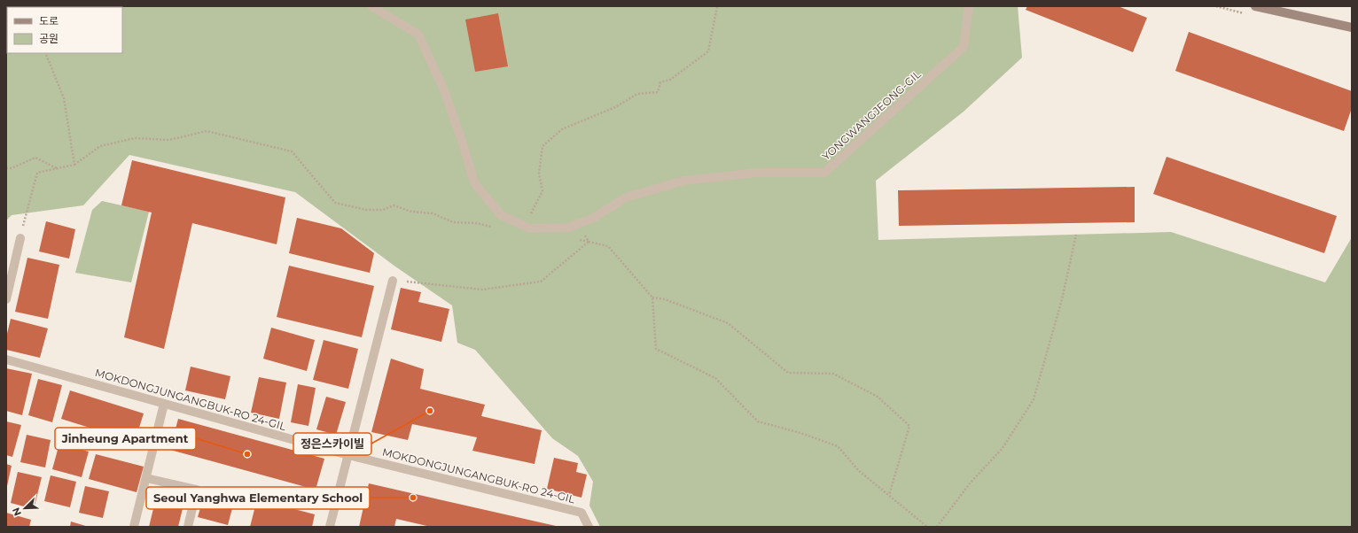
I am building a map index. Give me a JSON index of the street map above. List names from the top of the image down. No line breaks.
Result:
{"streets":{"street":["YONGWANGJEONG-GIL","MOKDONGJUNGANGBUK-RO 24-GIL"]},"places":["정은스카이빌","Jinheung Apartment","Seoul Yanghwa Elementary School"],"legend":["도로","공원"],"north":"bottom left"}
